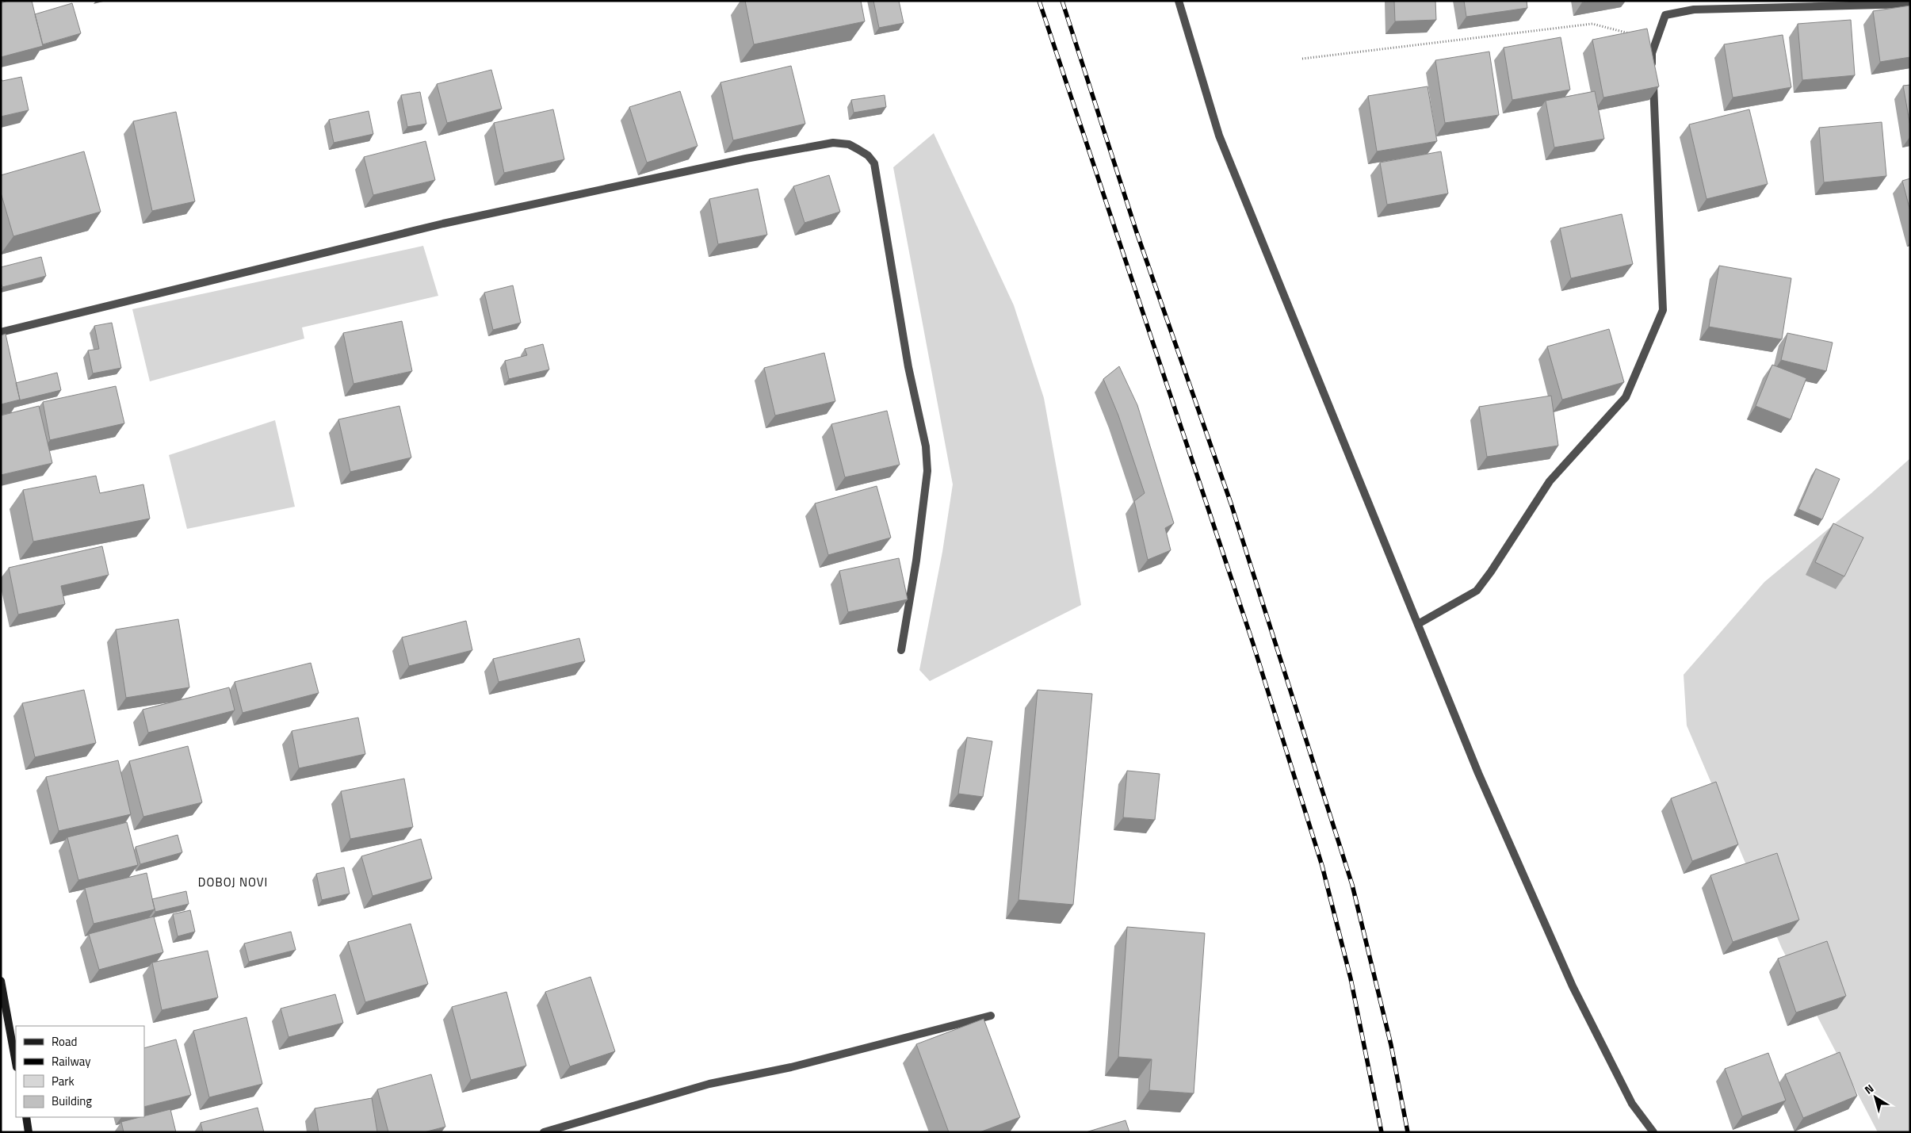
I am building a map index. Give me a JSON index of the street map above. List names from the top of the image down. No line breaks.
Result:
{"districts":["DOBOJ NOVI"],"legend":["Road","Railway","Park","Building"],"north":"top left"}
